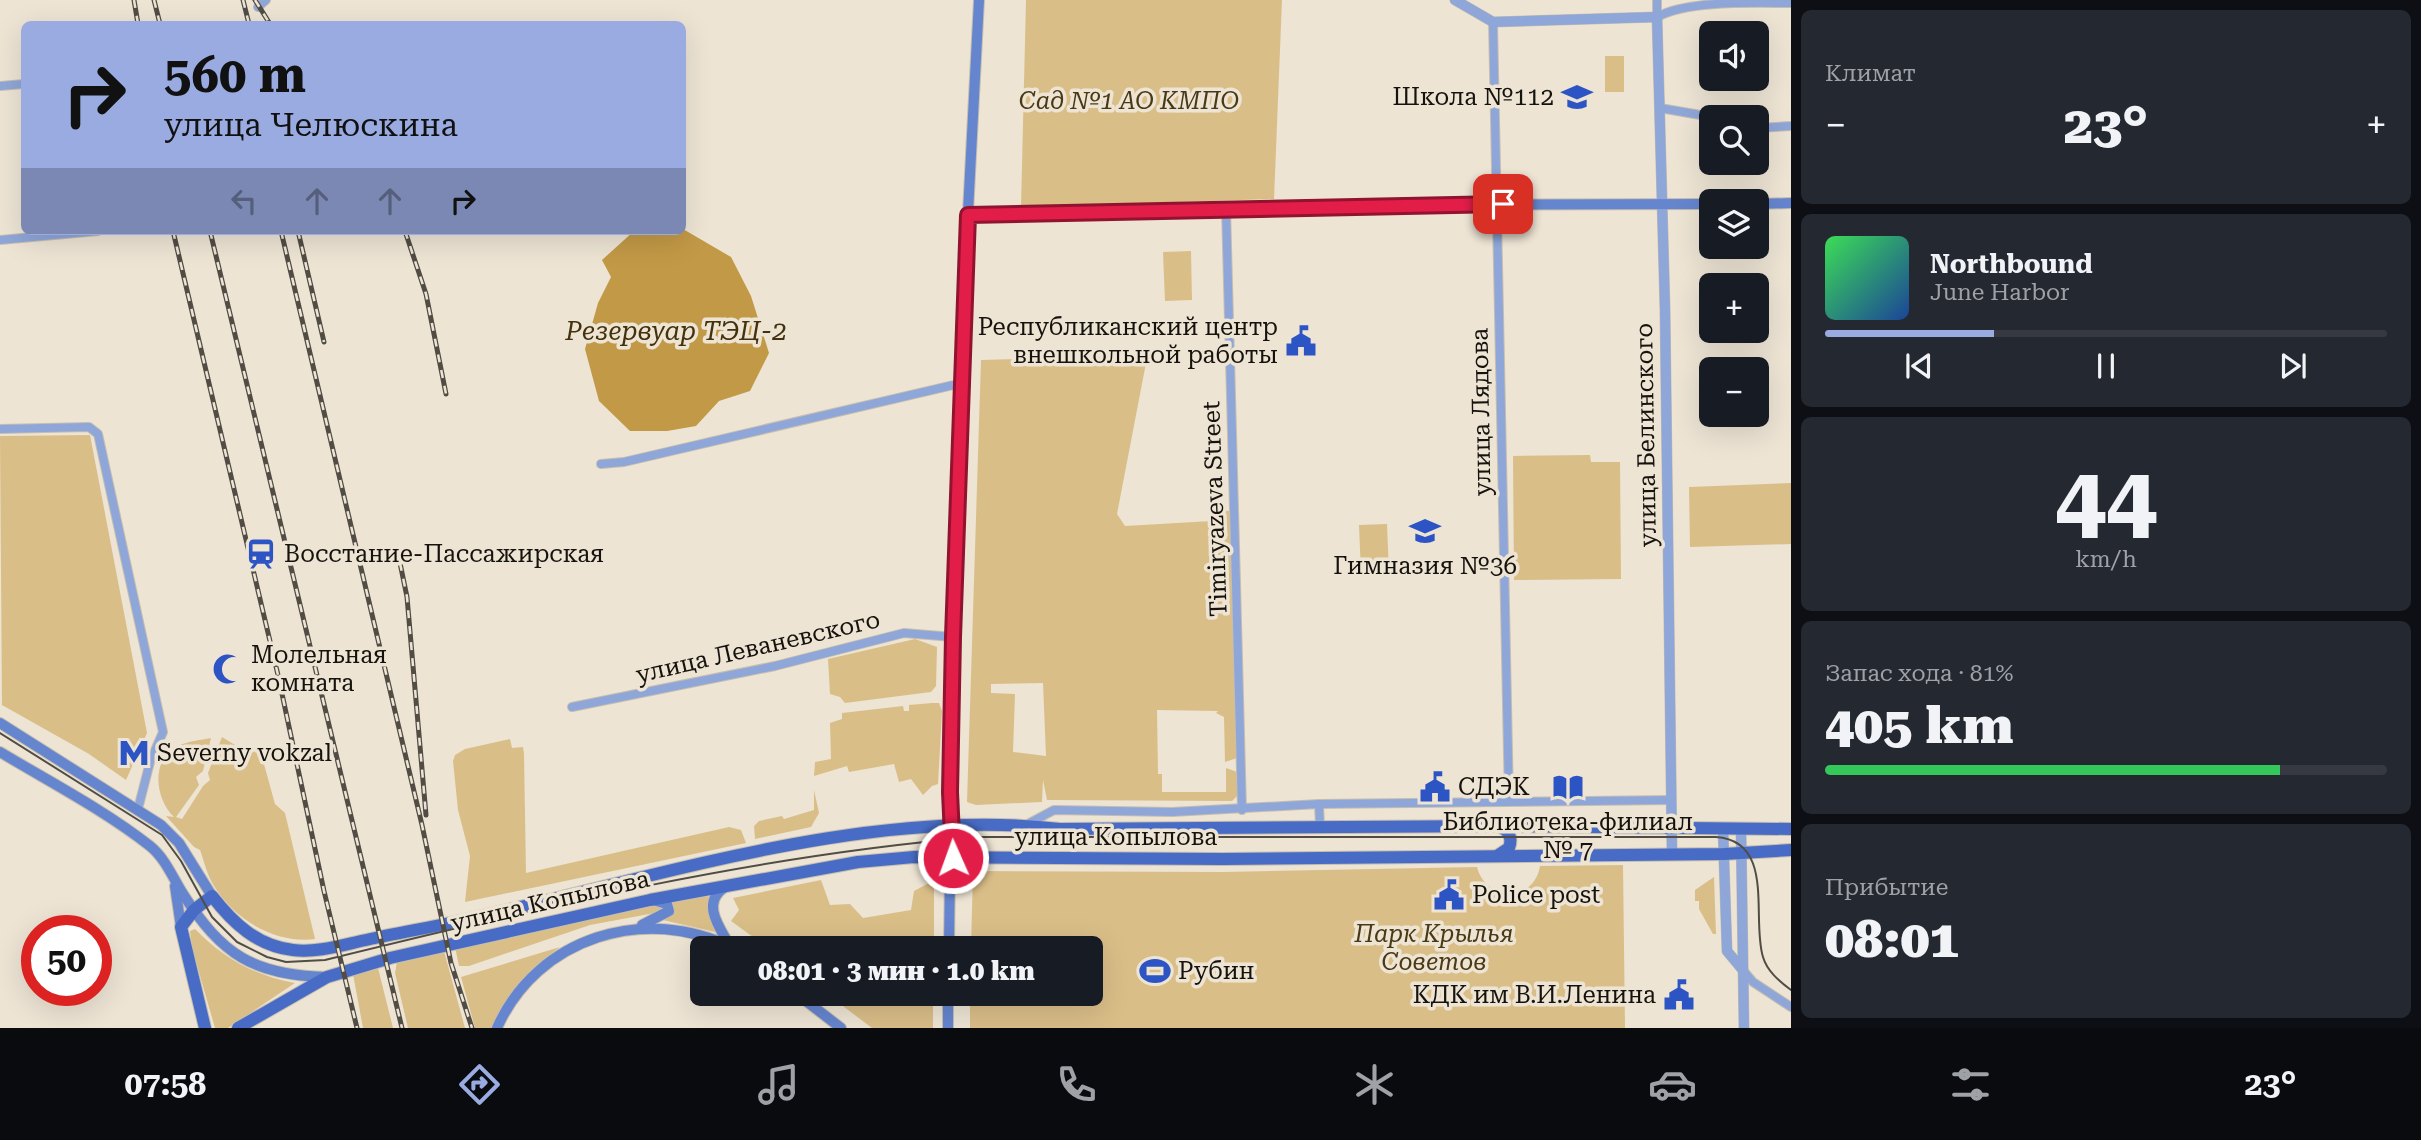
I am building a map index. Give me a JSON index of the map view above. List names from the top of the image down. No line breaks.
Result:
{"streets":{"main road":["улица Копылова"],"street":["улица Лядова","улица Белинского","Timiryazeva Street","улица Леваневского"]},"crossings":[["улица Лядова","улица Копылова"],["улица Белинского","улица Копылова"],["Timiryazeva Street","улица Копылова"]],"water":["Резервуар ТЭЦ-2"],"parks":["Сад №1 АО КМПО","Парк Крылья Советов"],"places":{"school or university":["Школа №112","Гимназия №36"],"public building":["Республиканский центр внешкольной работы","СДЭК","Police post","КДК им В.И.Ленина"],"station":["Восстание-Пассажирская"],"mosque":["Молельная комната"],"metro station":["Severny vokzal"],"library":["Библиотека-филиал № 7"],"sports":["Рубин"]},"page":{"tile":["Климат",["44","km/h"],["Запас хода · 81%","405 km"],["Прибытие","08:01"]],"map_buttons":["+","−"],"turn":["560 m","улица Челюскина"],"heat":["−","23°","+"],"song":["Northbound","June Harbor"],"limit":"50","trip":"08:01 · 3 мин · 1.0 km","tabs":["07:58","23°"]}}
